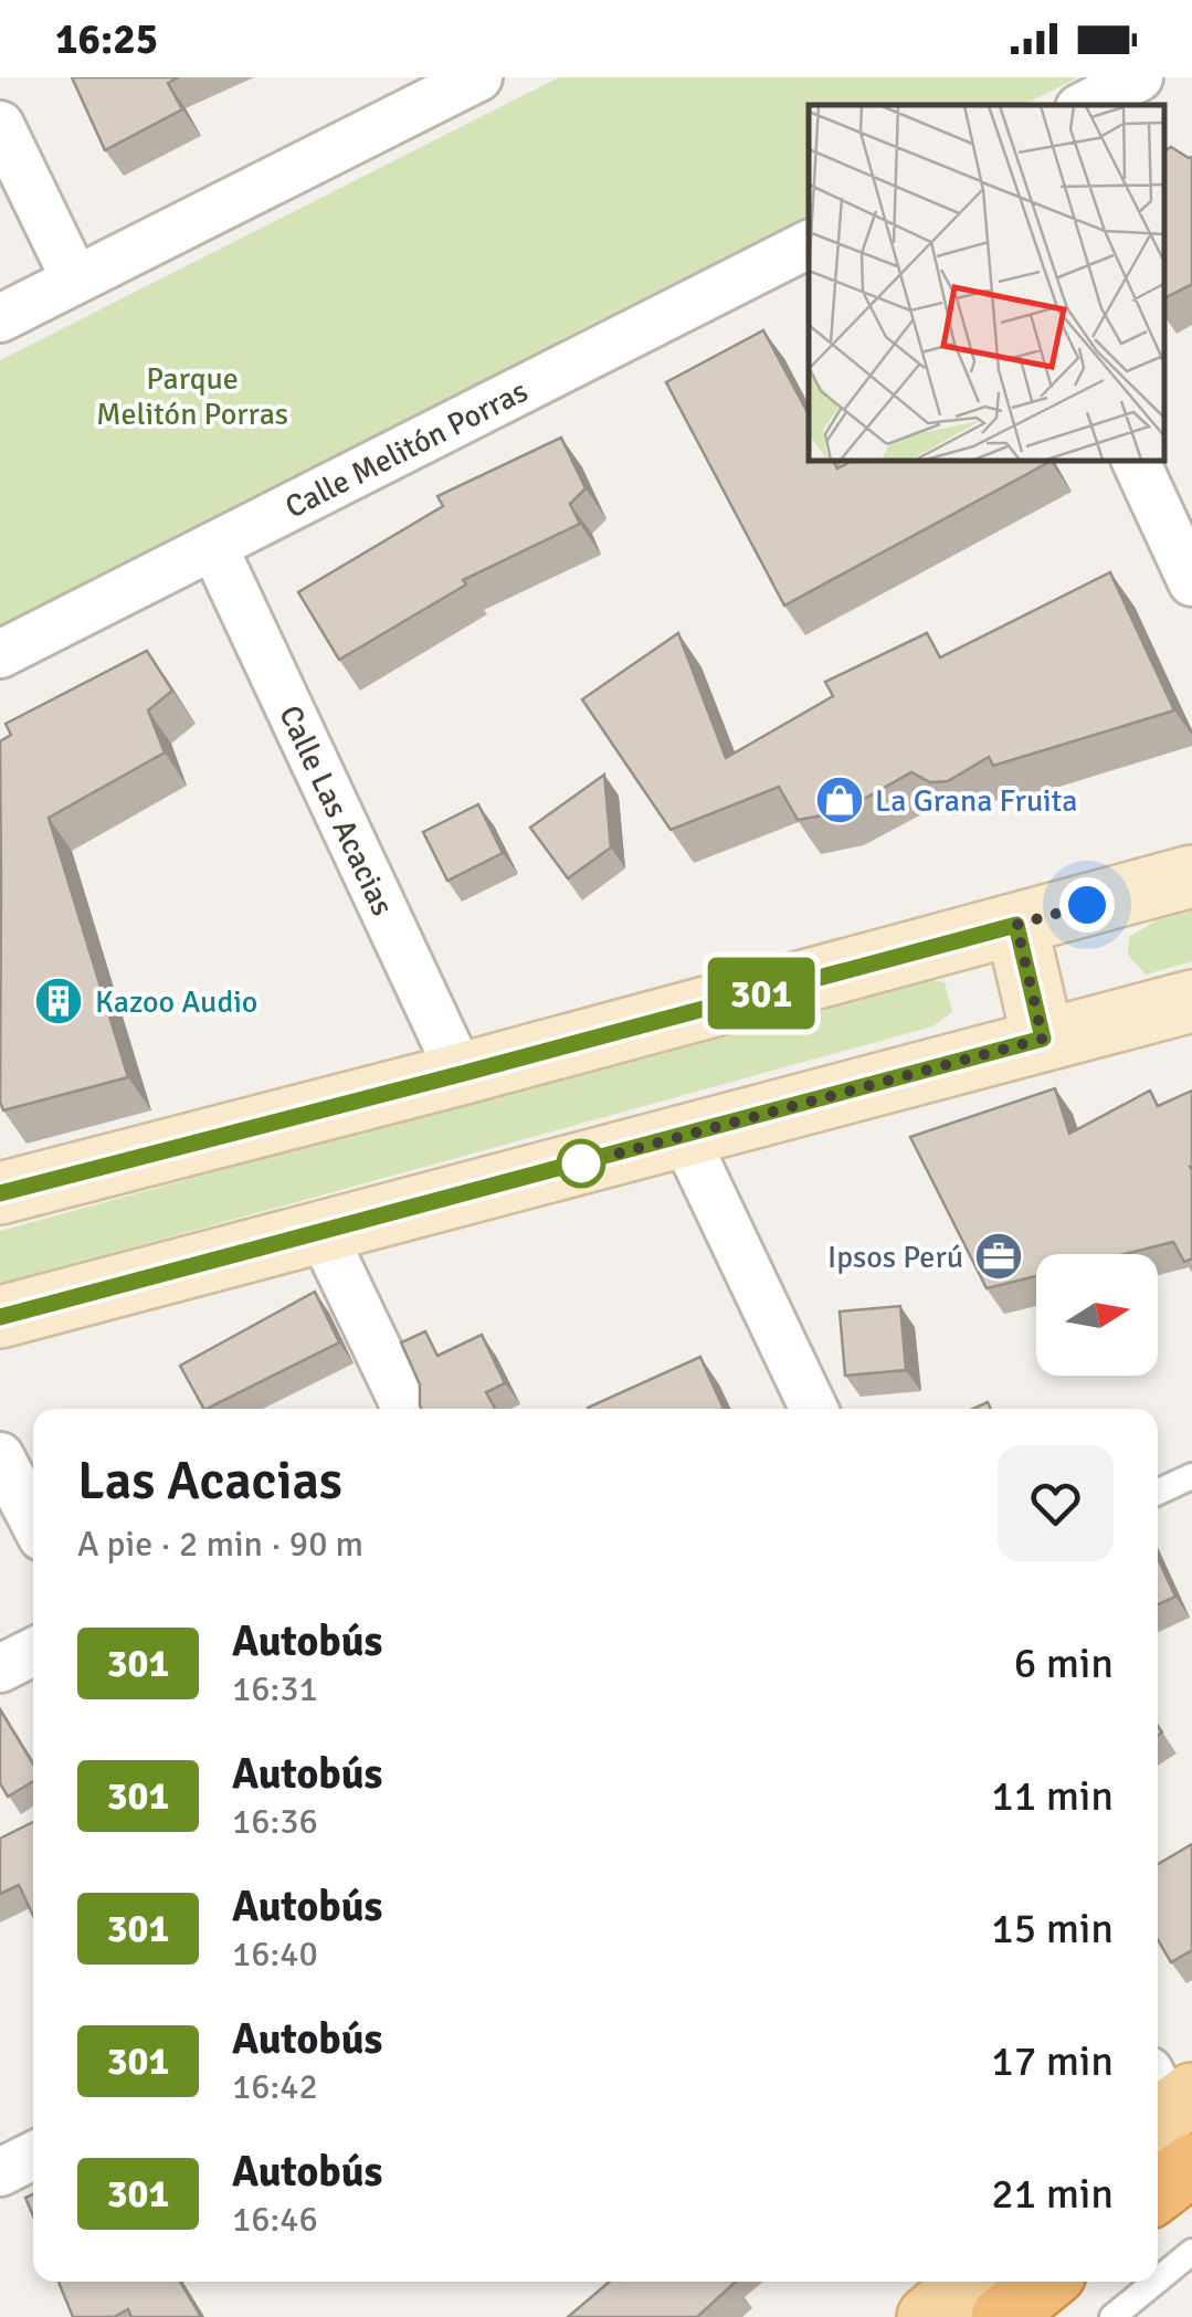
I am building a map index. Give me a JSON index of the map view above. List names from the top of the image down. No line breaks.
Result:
{"streets":{"street":["Calle Melitón Porras","Calle Las Acacias"]},"crossings":[["Calle Melitón Porras","Calle Las Acacias"]],"parks":["Parque Melitón Porras"],"places":{"shop":["La Grana Fruita"],"building":["Kazoo Audio"],"office":["Ipsos Perú"]},"lines":["bus line 301"],"north":"right","page":{"status":"16:25","on_map":"301","heading":["Las Acacias","A pie · 2 min · 90 m"],"list":[{"mark":"301","name":"Autobús","note":"16:31","value":"6 min"},{"mark":"301","name":"Autobús","note":"16:36","value":"11 min"},{"mark":"301","name":"Autobús","note":"16:40","value":"15 min"},{"mark":"301","name":"Autobús","note":"16:42","value":"17 min"},{"mark":"301","name":"Autobús","note":"16:46","value":"21 min"}]}}
